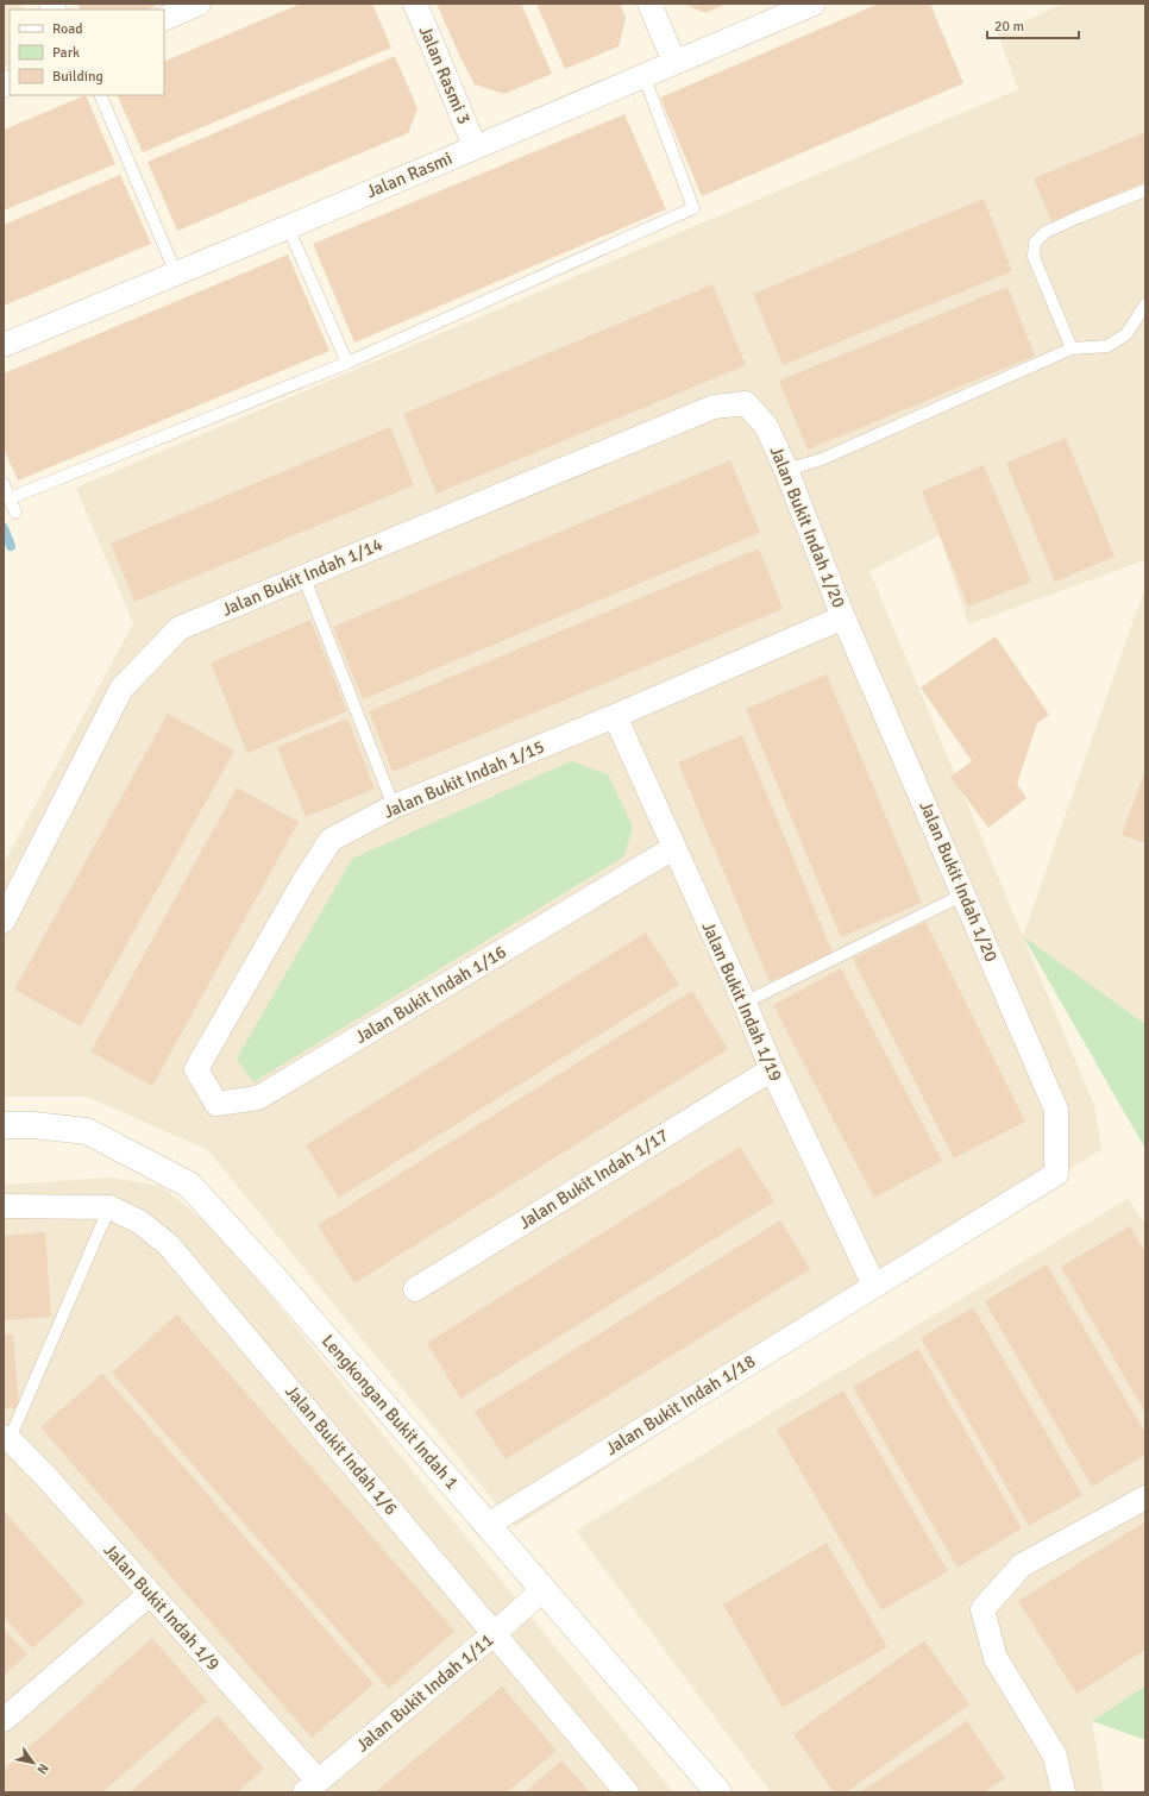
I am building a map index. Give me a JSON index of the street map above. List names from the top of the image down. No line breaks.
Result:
{"streets":{"street":["Jalan Rasmi 3","Jalan Rasmi","Jalan Bukit Indah 1/20","Jalan Bukit Indah 1/14","Jalan Bukit Indah 1/15","Jalan Bukit Indah 1/16","Jalan Bukit Indah 1/19","Jalan Bukit Indah 1/17","Jalan Bukit Indah 1/18","Lengkongan Bukit Indah 1","Jalan Bukit Indah 1/6","Jalan Bukit Indah 1/9","Jalan Bukit Indah 1/11"]},"crossings":[["Jalan Rasmi 3","Jalan Rasmi"],["Jalan Bukit Indah 1/20","Jalan Bukit Indah 1/14"],["Jalan Bukit Indah 1/20","Jalan Bukit Indah 1/15"],["Jalan Bukit Indah 1/20","Jalan Bukit Indah 1/19"],["Jalan Bukit Indah 1/20","Jalan Bukit Indah 1/18"],["Jalan Bukit Indah 1/15","Jalan Bukit Indah 1/16"],["Jalan Bukit Indah 1/15","Jalan Bukit Indah 1/19"],["Jalan Bukit Indah 1/16","Jalan Bukit Indah 1/19"],["Jalan Bukit Indah 1/19","Jalan Bukit Indah 1/17"],["Jalan Bukit Indah 1/19","Jalan Bukit Indah 1/18"],["Jalan Bukit Indah 1/18","Lengkongan Bukit Indah 1"],["Lengkongan Bukit Indah 1","Jalan Bukit Indah 1/11"],["Jalan Bukit Indah 1/6","Jalan Bukit Indah 1/11"],["Jalan Bukit Indah 1/9","Jalan Bukit Indah 1/11"]],"legend":["Road","Park","Building"],"scale_bar":"20 m","north":"bottom right"}
